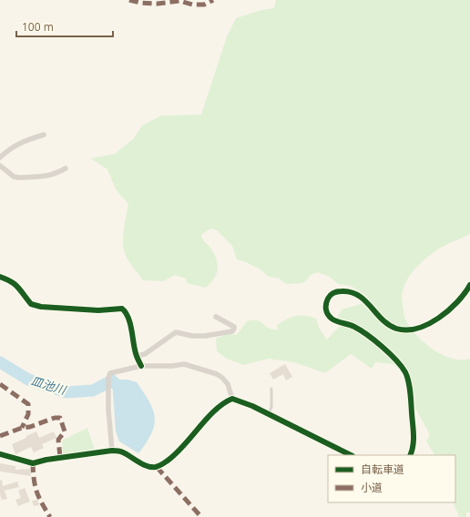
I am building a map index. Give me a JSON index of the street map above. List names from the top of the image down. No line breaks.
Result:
{"water":["皿池川"],"legend":["自転車道","小道"],"scale_bar":"100 m"}
